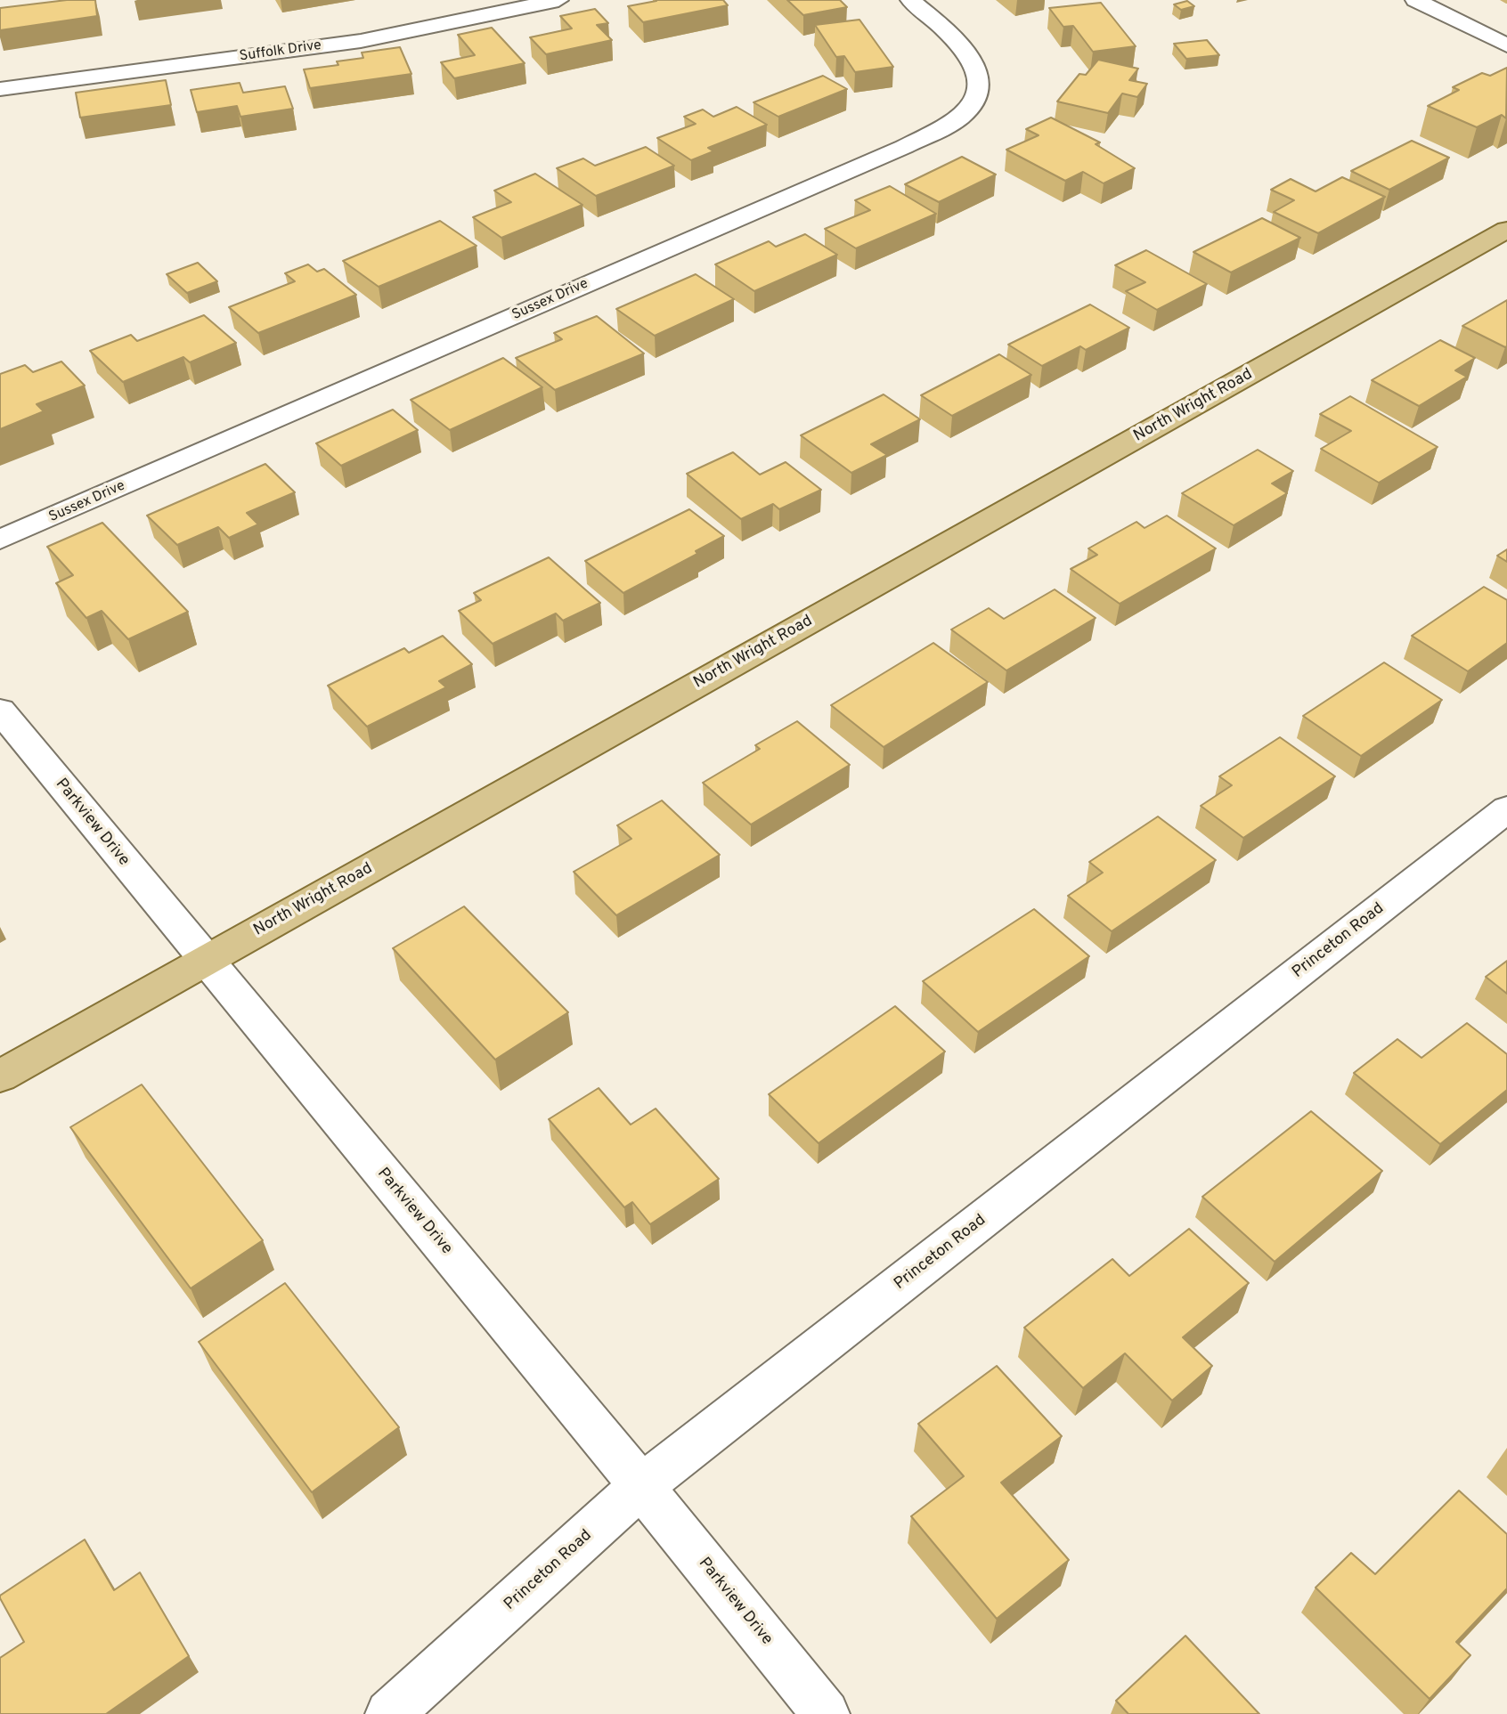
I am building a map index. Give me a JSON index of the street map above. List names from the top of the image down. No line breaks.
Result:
{"streets":{"main road":["North Wright Road"],"street":["Suffolk Drive","Sussex Drive","Parkview Drive","Princeton Road"]},"crossings":[["North Wright Road","Parkview Drive"],["Parkview Drive","Princeton Road"]]}
